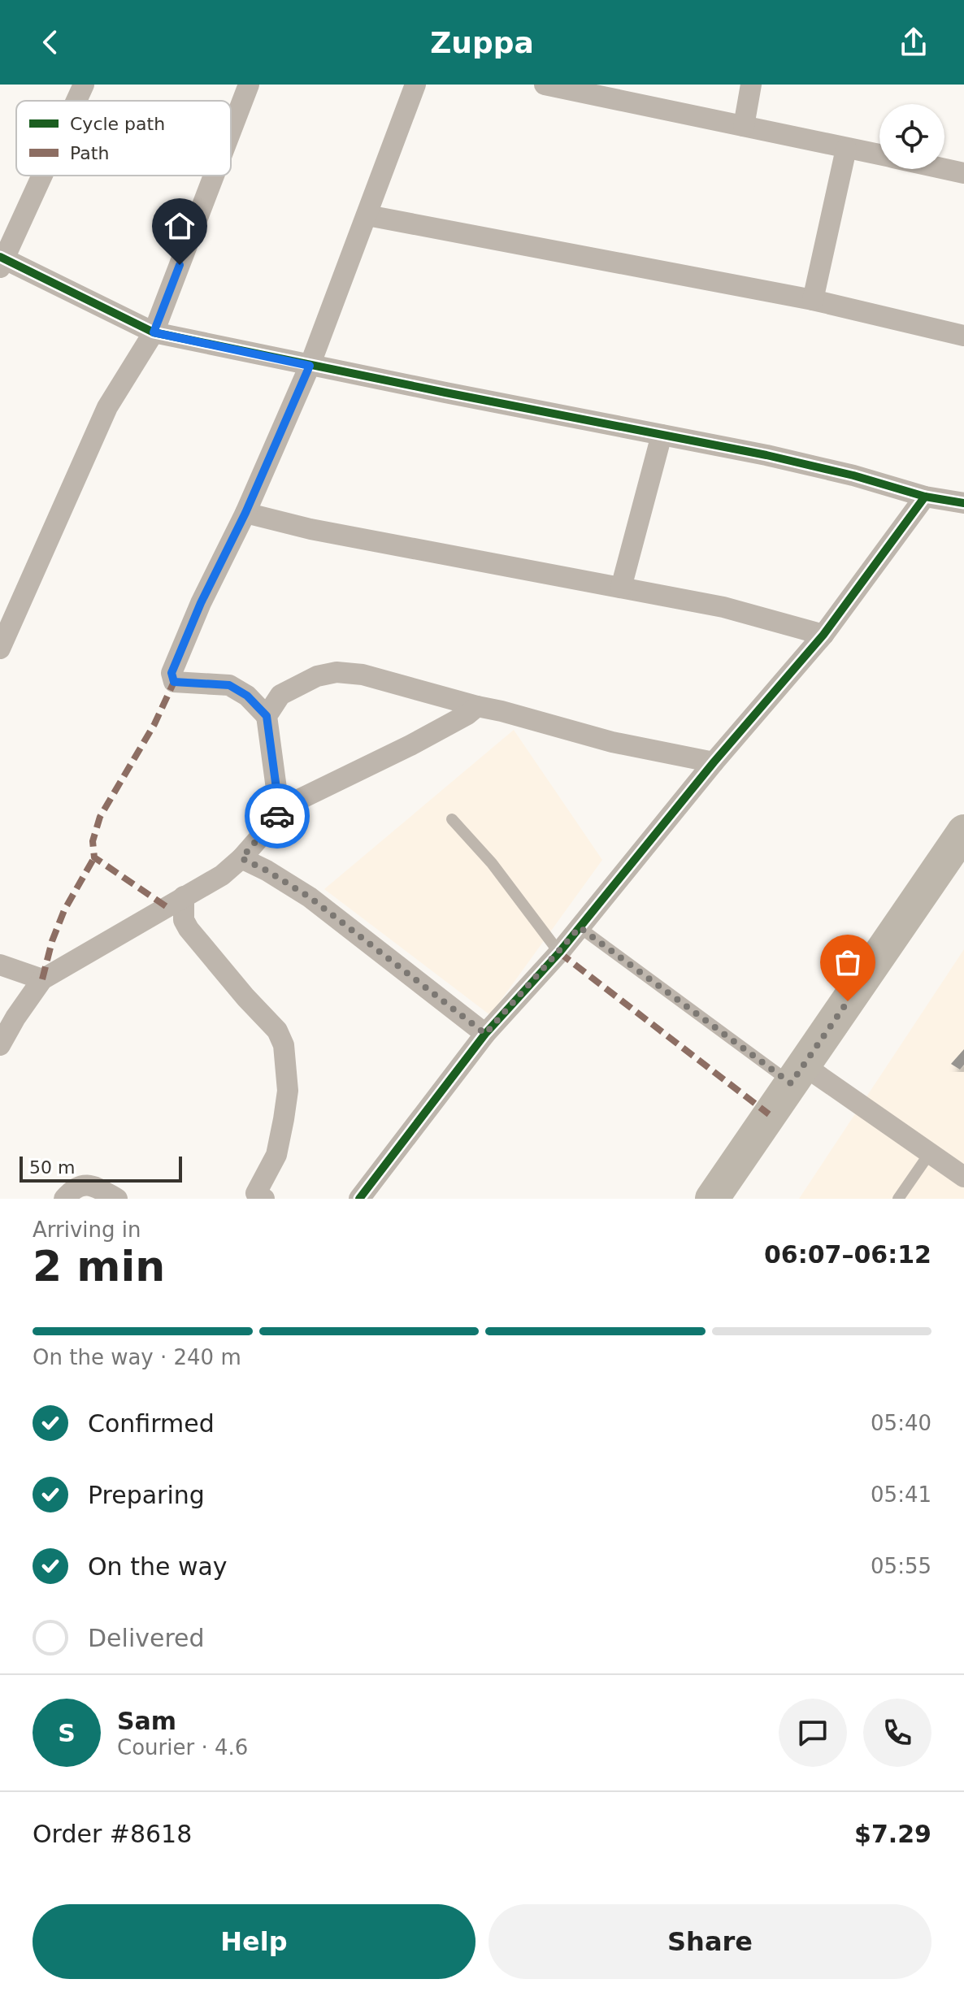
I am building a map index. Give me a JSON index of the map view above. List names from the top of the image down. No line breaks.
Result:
{"legend":["Cycle path","Path"],"scale_bar":"50 m","page":{"header":"Zuppa","scale":"50 m","heading":["2 min","Arriving in","06:07–06:12"],"panel":["Sam","Courier · 4.6","Order #8618","$7.29"],"bar":"On the way · 240 m","list":[["Confirmed","05:40"],["Preparing","05:41"],["On the way","05:55"],"Delivered"],"round":"S","buttons":["Help","Share"]}}
